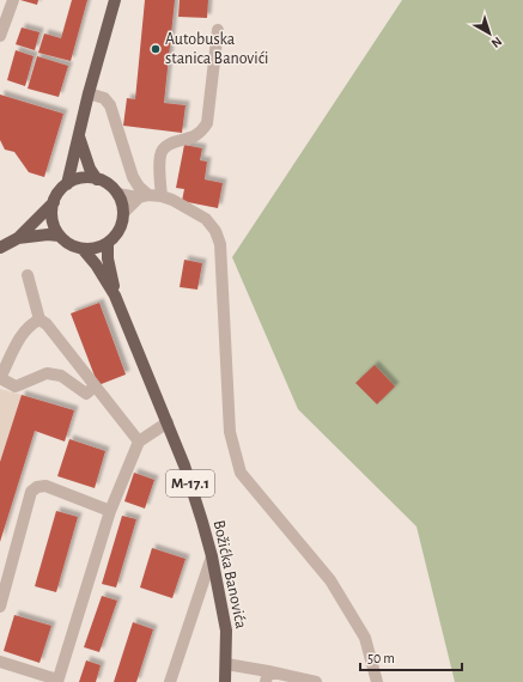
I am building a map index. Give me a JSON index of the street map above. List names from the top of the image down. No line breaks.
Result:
{"streets":{"main road":["M-17.1","Božićka Banovića"]},"crossings":[["M-17.1","Božićka Banovića"]],"places":["Autobuska stanica Banovići"],"scale_bar":"50 m","north":"bottom right"}
